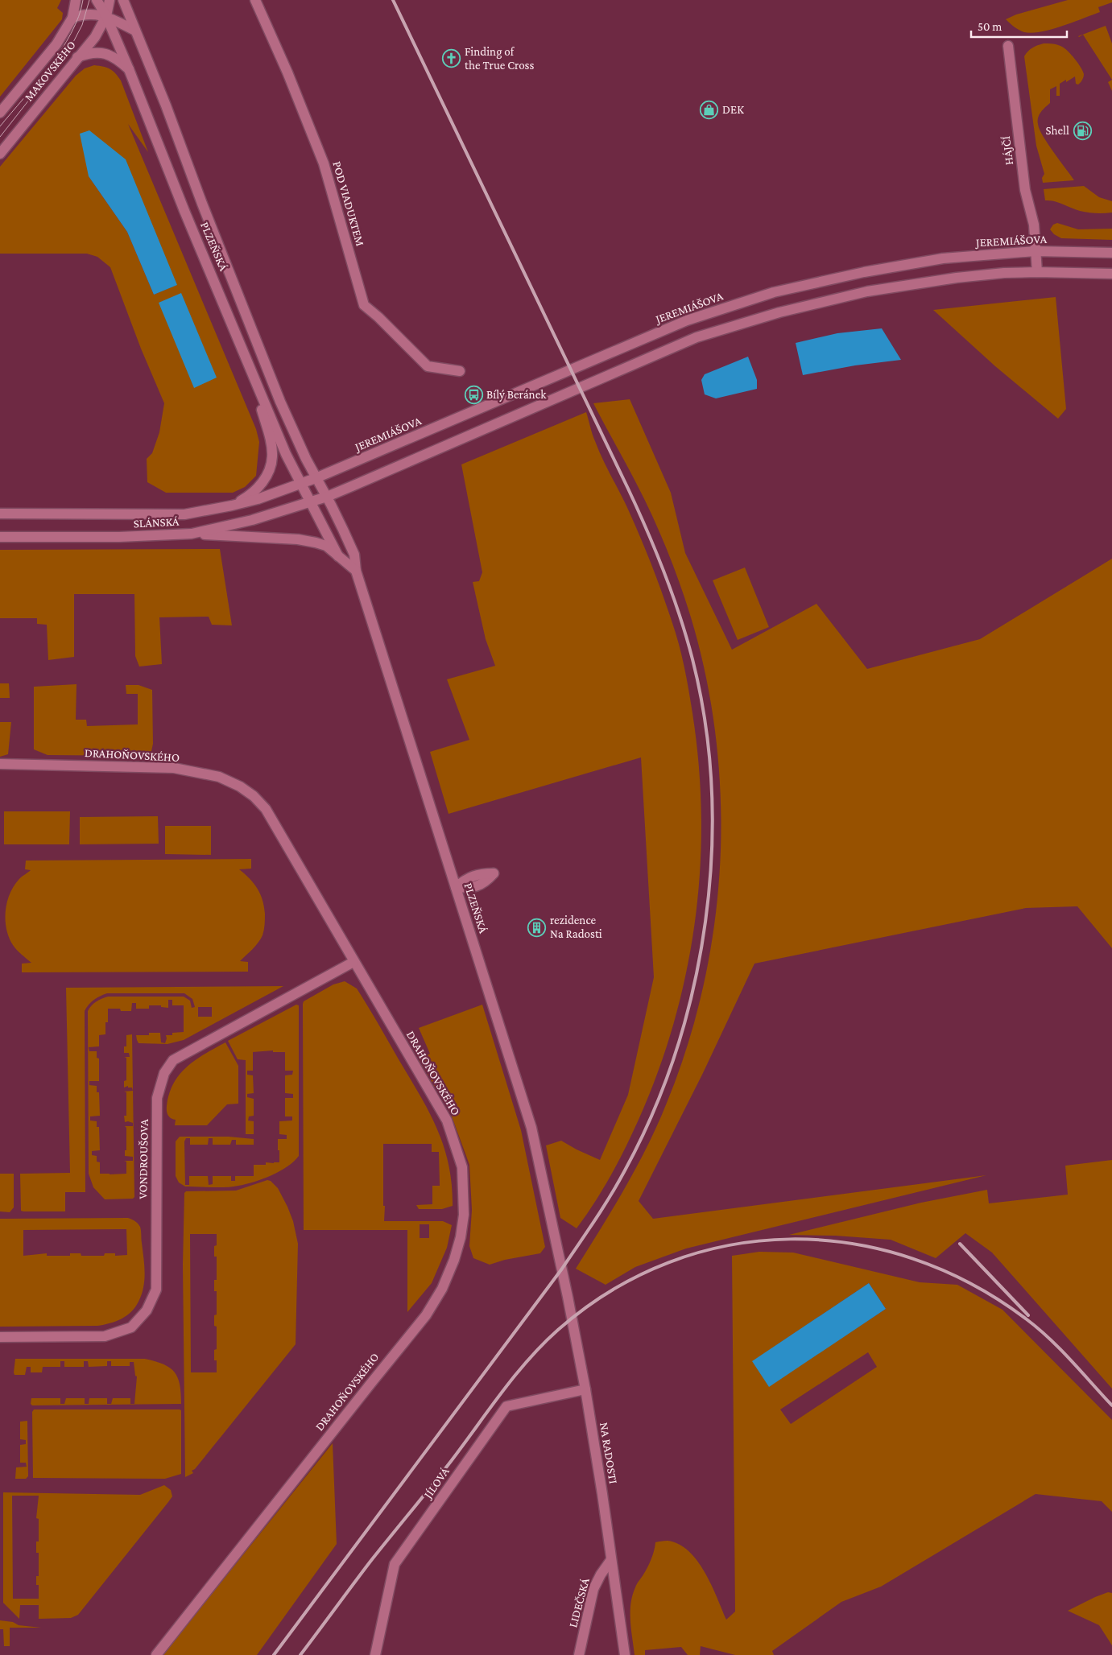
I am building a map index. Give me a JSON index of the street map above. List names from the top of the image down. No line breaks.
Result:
{"streets":{"main road":["MAKOVSKÉHO","HÁJČÍ","POD VIADUKTEM","JEREMIÁŠOVA","PLZEŇSKÁ","SLÁNSKÁ","DRAHOŇOVSKÉHO","VONDROUŠOVA","NA RADOSTI","JÍLOVÁ","LIDEČSKÁ"]},"crossings":[["MAKOVSKÉHO","PLZEŇSKÁ"],["HÁJČÍ","JEREMIÁŠOVA"],["JEREMIÁŠOVA","PLZEŇSKÁ"],["JEREMIÁŠOVA","SLÁNSKÁ"],["PLZEŇSKÁ","SLÁNSKÁ"],["PLZEŇSKÁ","NA RADOSTI"],["DRAHOŇOVSKÉHO","VONDROUŠOVA"],["NA RADOSTI","JÍLOVÁ"],["NA RADOSTI","LIDEČSKÁ"]],"places":{"church":["Finding of the True Cross"],"shop":["DEK"],"fuel station":["Shell"],"bus stop":["Bílý Beránek"],"building":["rezidence Na Radosti"]},"scale_bar":"50 m"}
